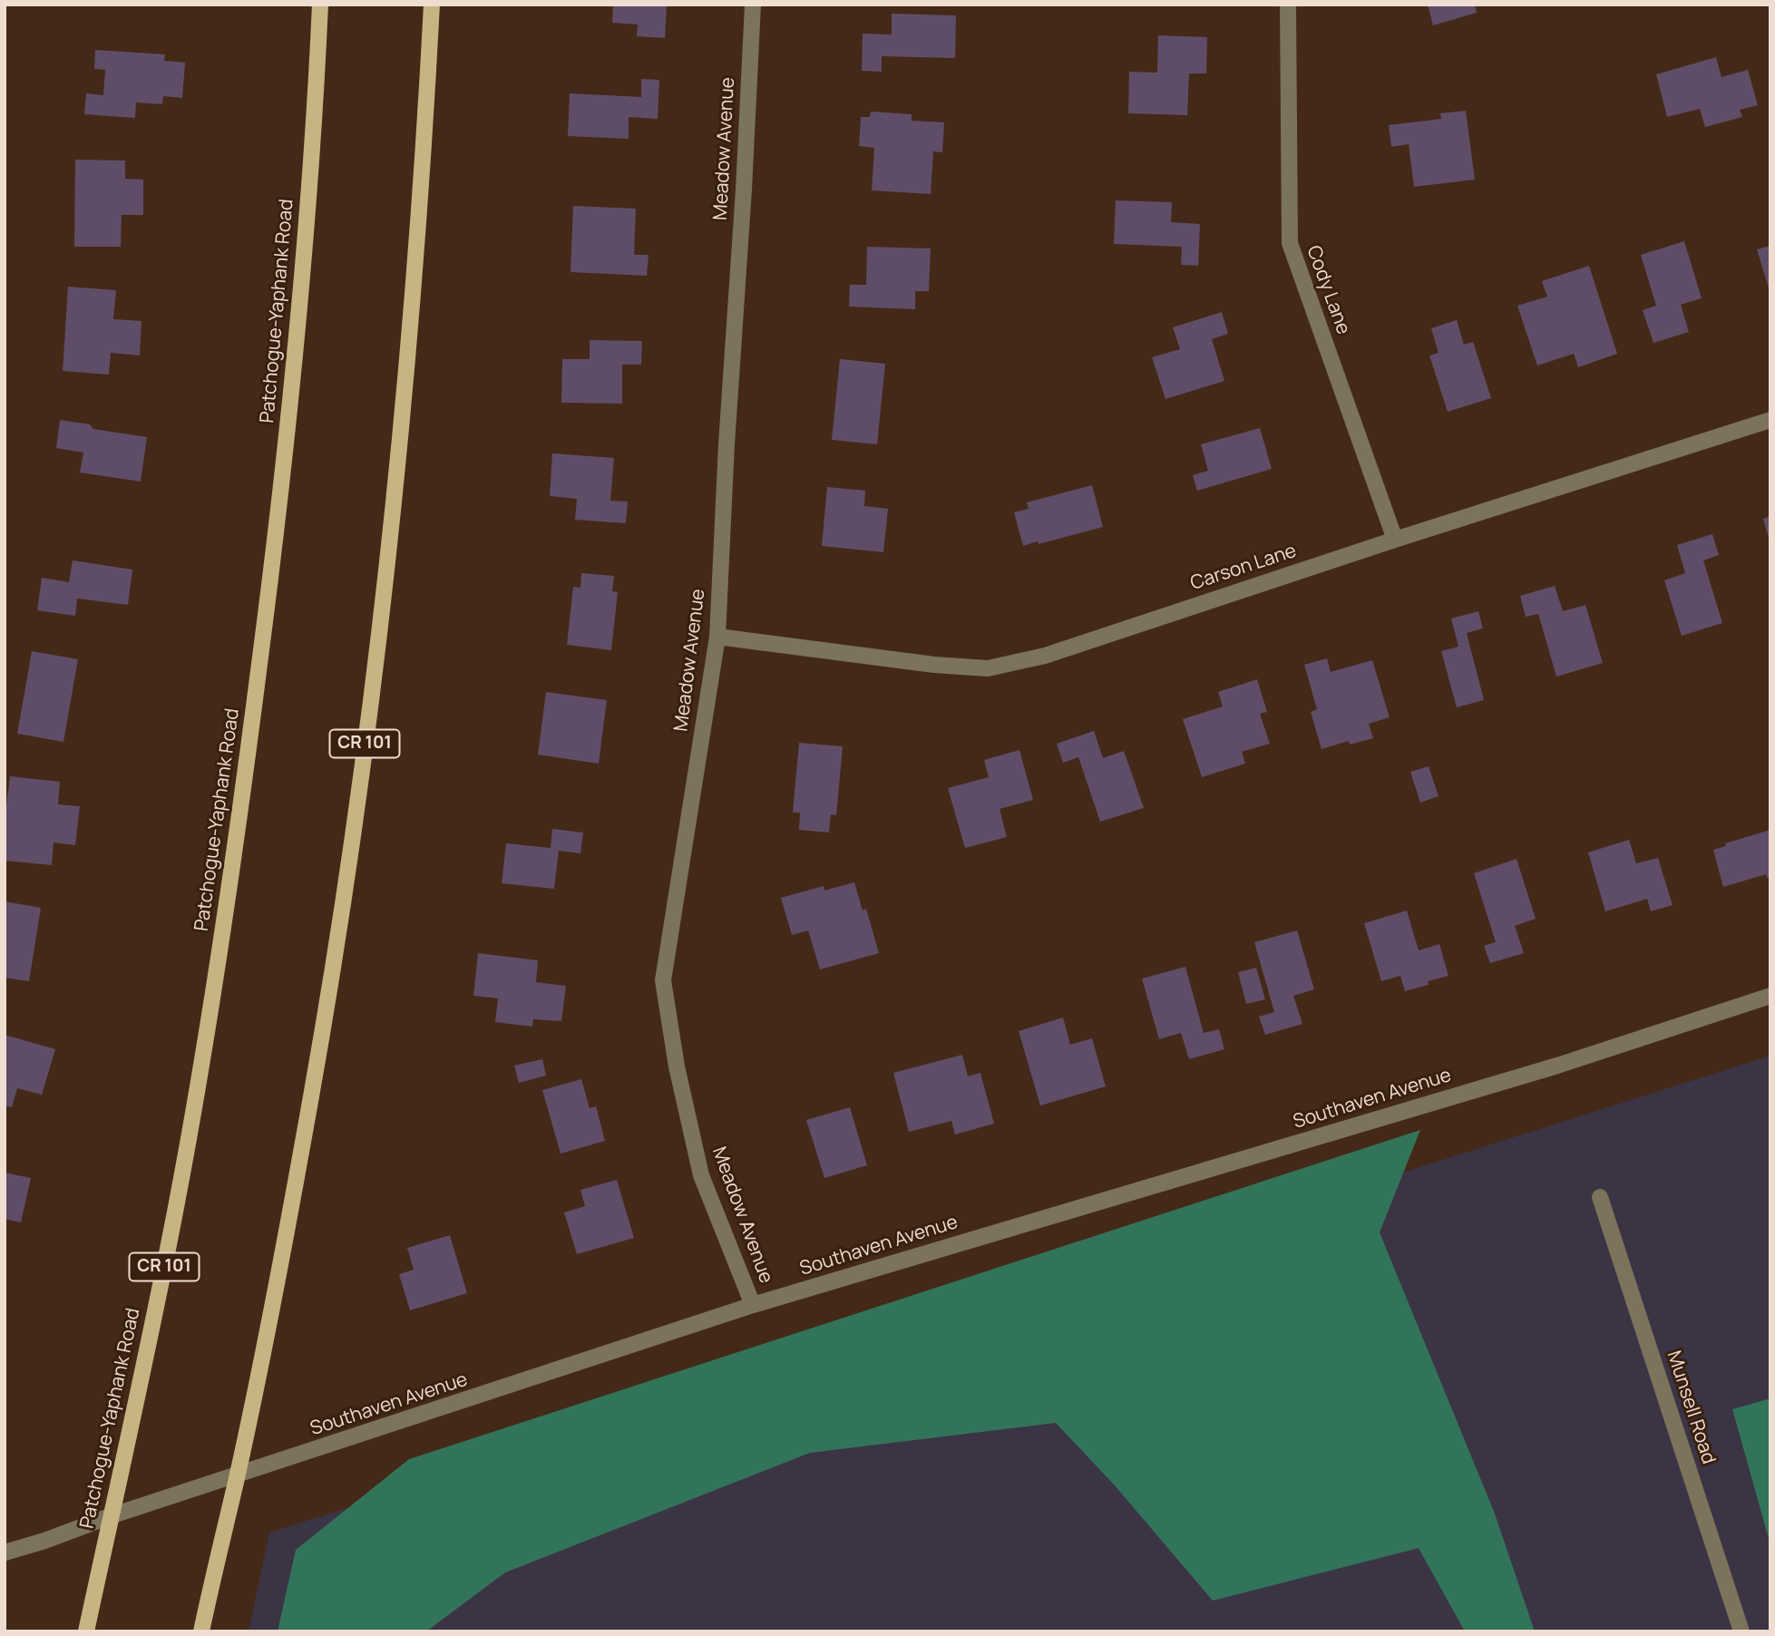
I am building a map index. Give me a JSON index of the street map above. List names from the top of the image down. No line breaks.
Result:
{"streets":{"main road":["Patchogue-Yaphank Road","CR 101"],"street":["Meadow Avenue","Cody Lane","Carson Lane","Southaven Avenue","Munsell Road"]},"crossings":[["Meadow Avenue","Carson Lane"],["Meadow Avenue","Southaven Avenue"],["Cody Lane","Carson Lane"],["Patchogue-Yaphank Road","Southaven Avenue"],["CR 101","Southaven Avenue"]]}
